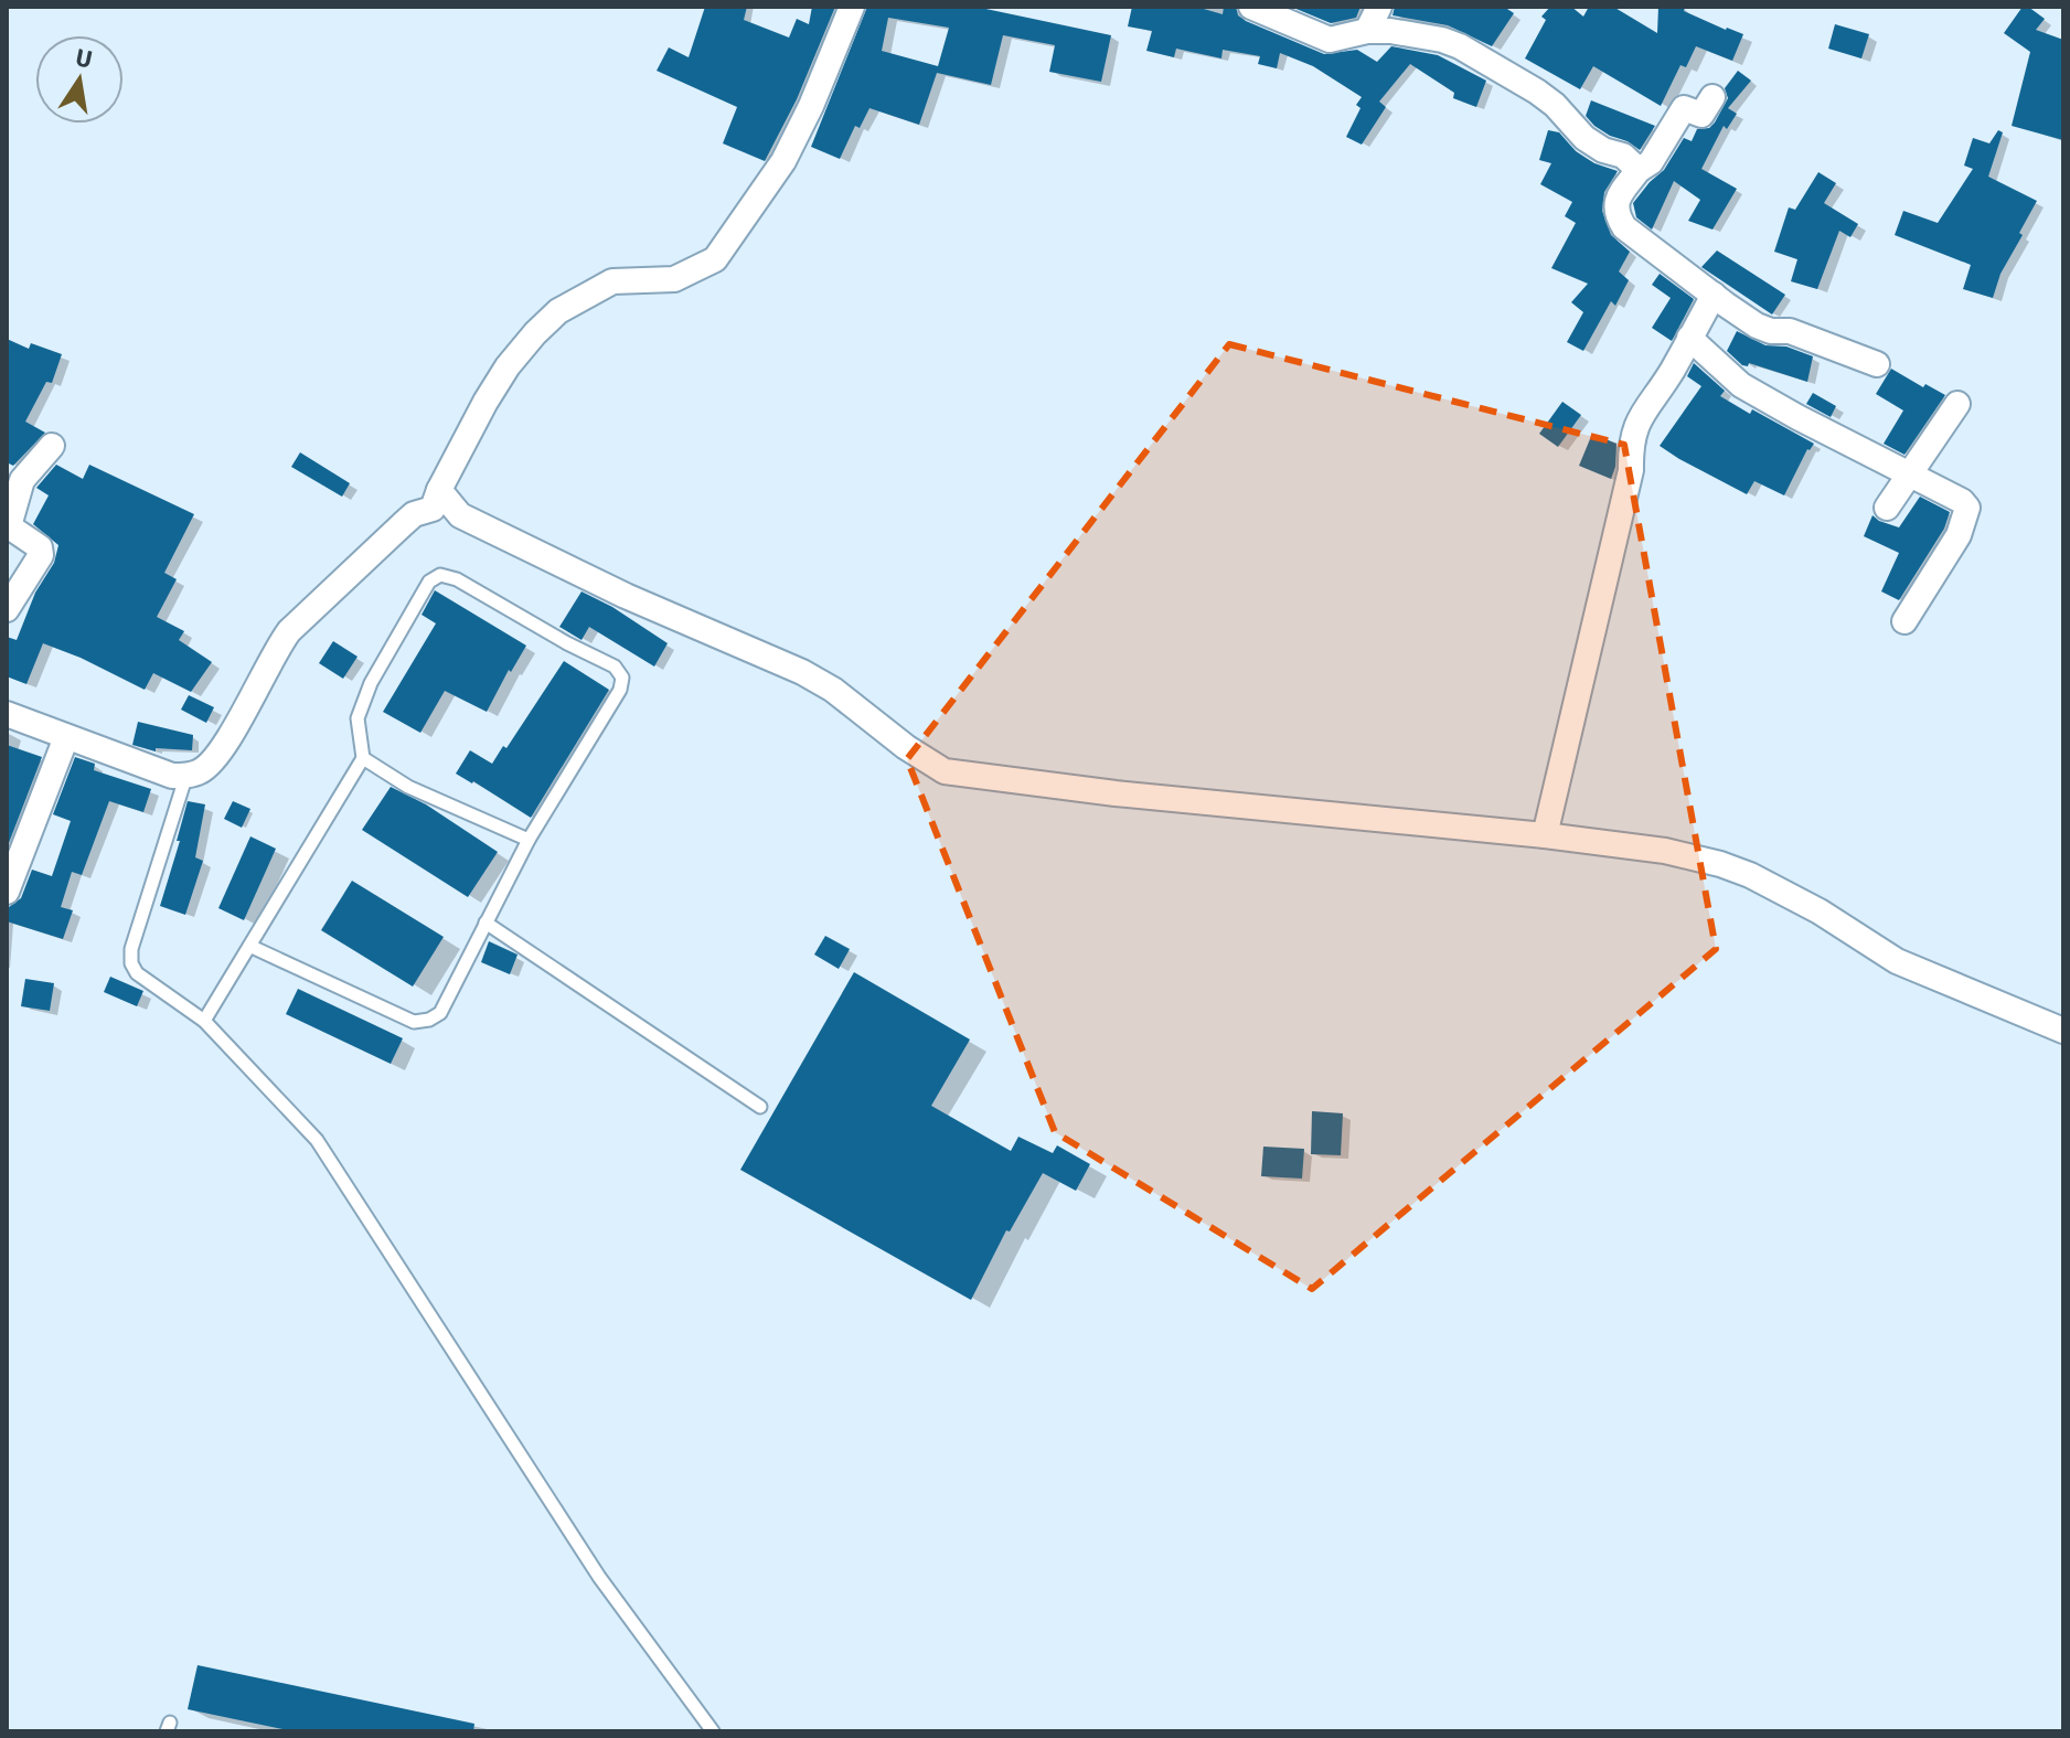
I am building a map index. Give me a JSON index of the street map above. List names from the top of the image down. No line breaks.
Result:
{"north":"top"}
